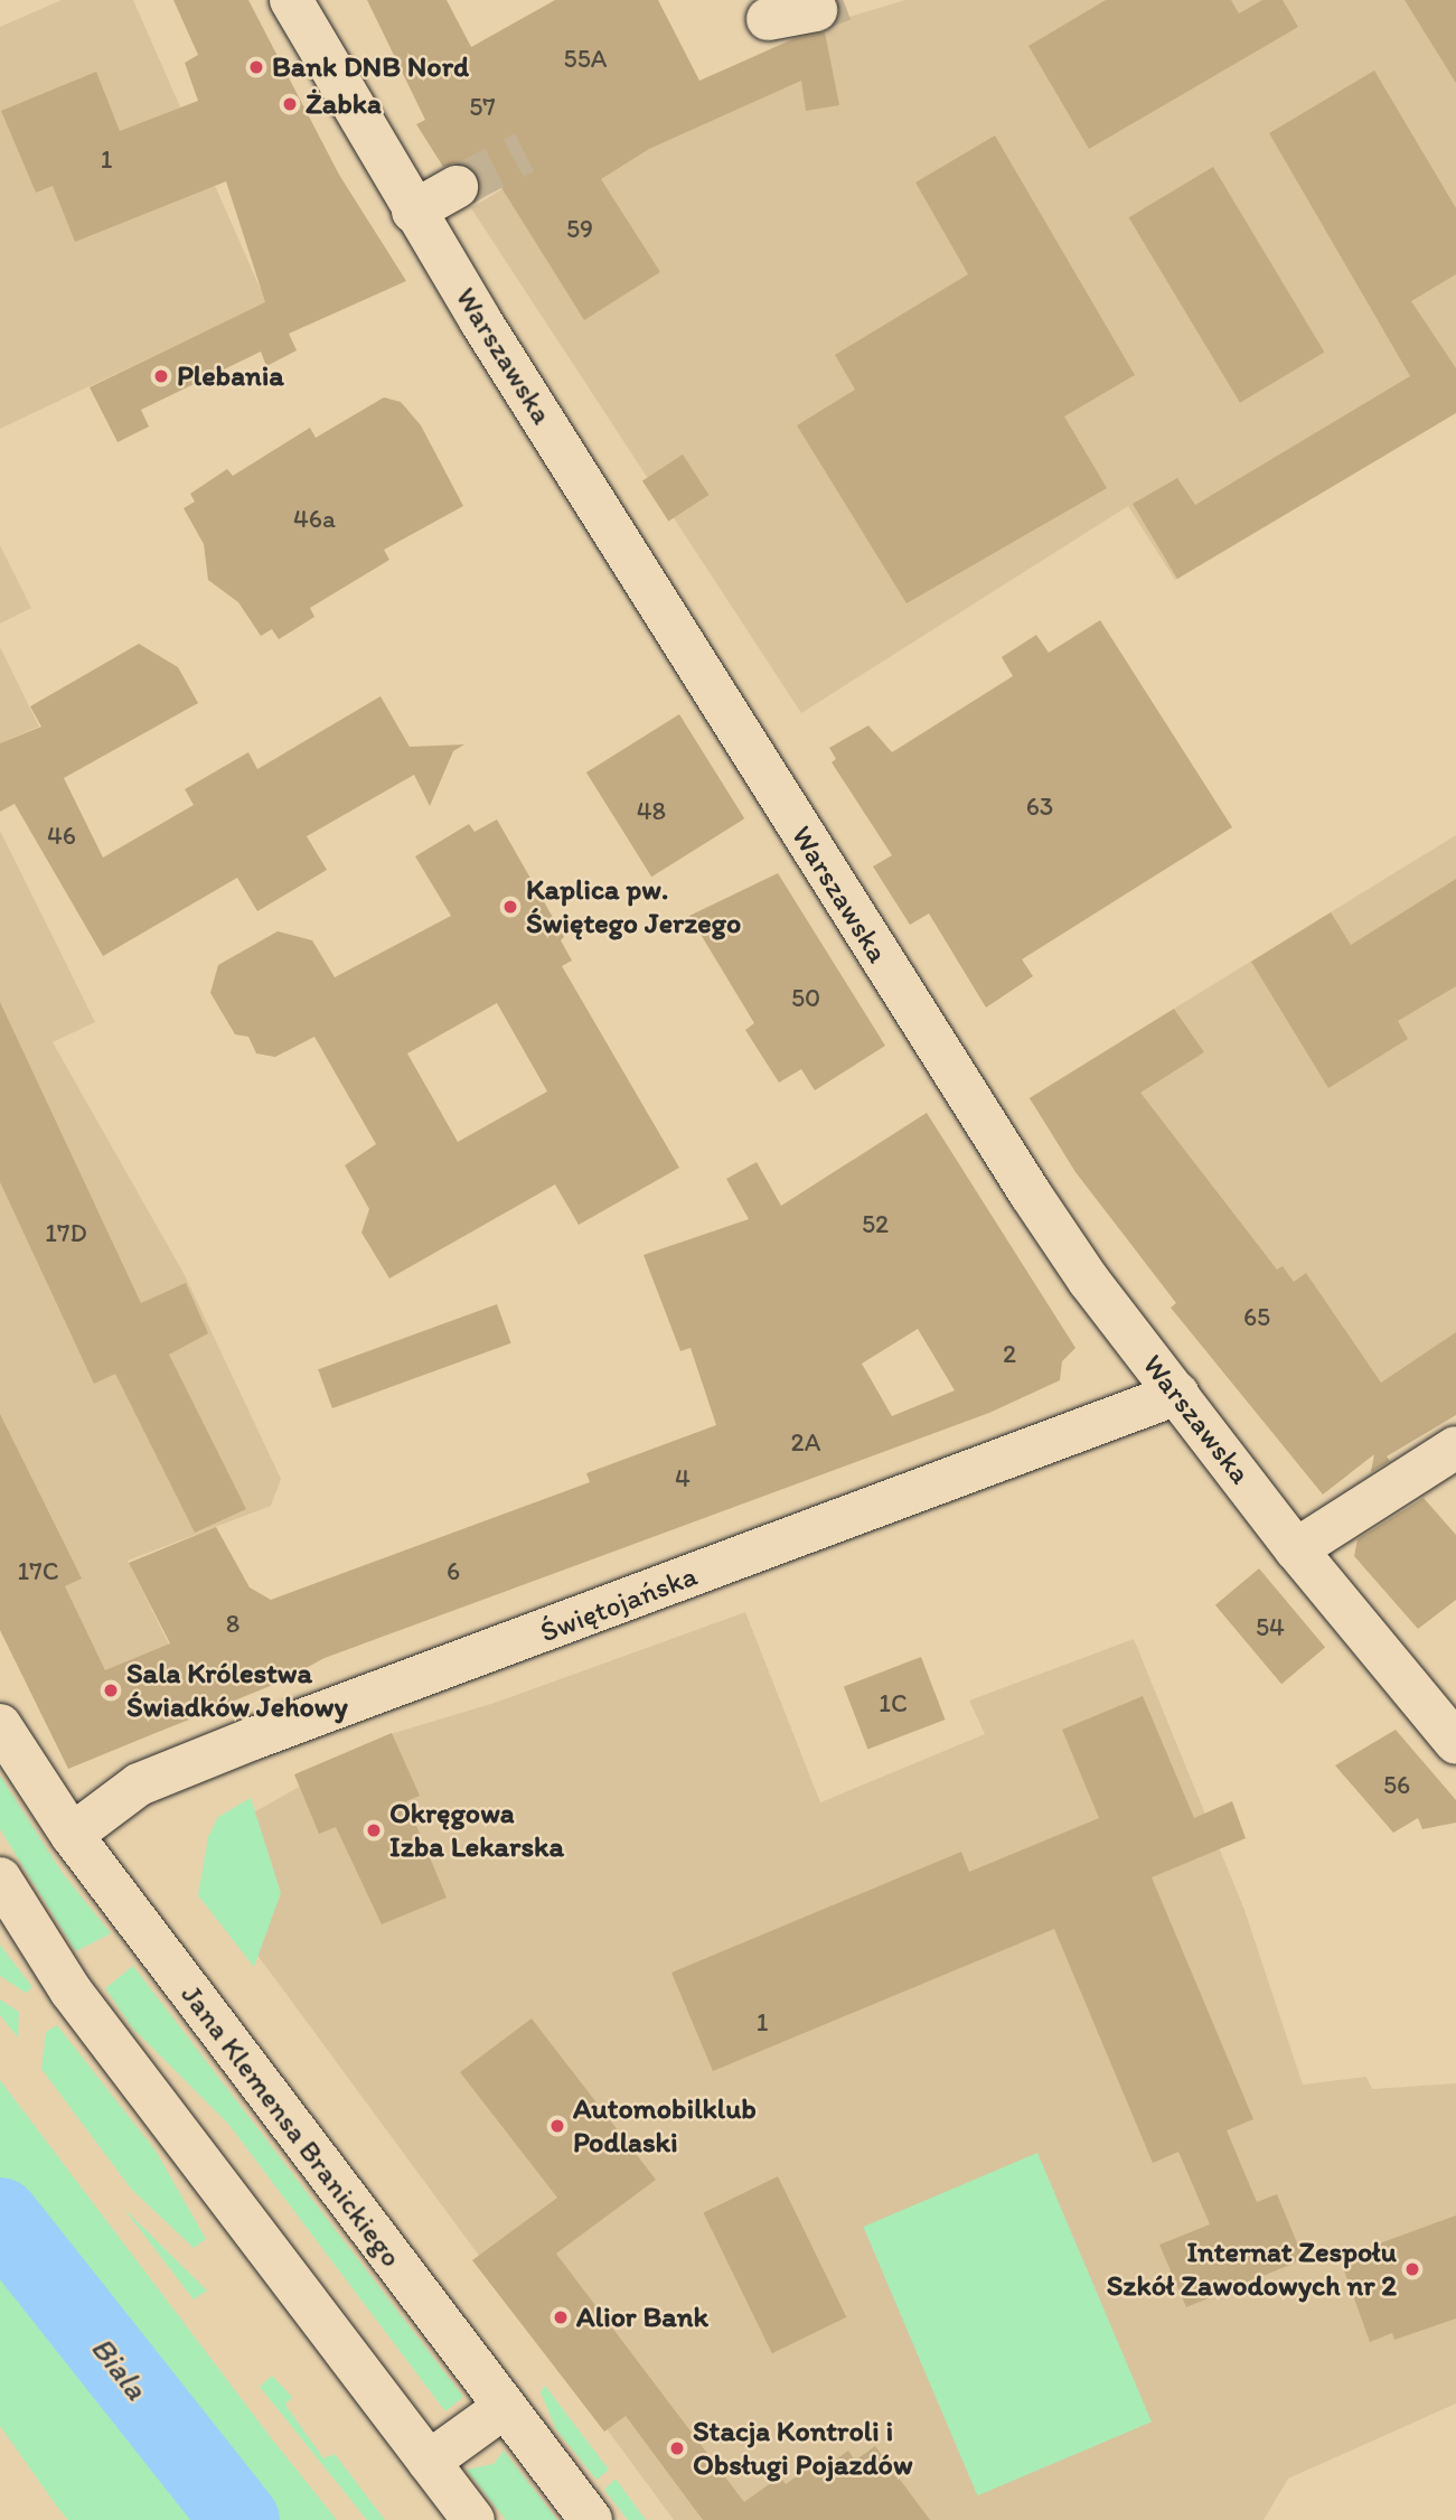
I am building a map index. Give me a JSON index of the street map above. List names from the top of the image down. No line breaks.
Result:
{"streets":{"street":["Warszawska","Świętojańska","Jana Klemensa Branickiego"]},"crossings":[["Warszawska","Świętojańska"],["Świętojańska","Jana Klemensa Branickiego"]],"water":["Biala"],"places":["Bank DNB Nord","Żabka","Plebania","Kaplica pw. Świętego Jerzego","Sala Królestwa Świadków Jehowy","Okręgowa Izba Lekarska","Automobilklub Podlaski","Internat Zespołu Szkół Zawodowych nr 2","Alior Bank","Stacja Kontroli i Obsługi Pojazdów"],"house_numbers":["55A","57","1","59","46a","63","48","46","50","52","17D","65","2","2A","4","17C","6","8","54","1C","56","1"]}
